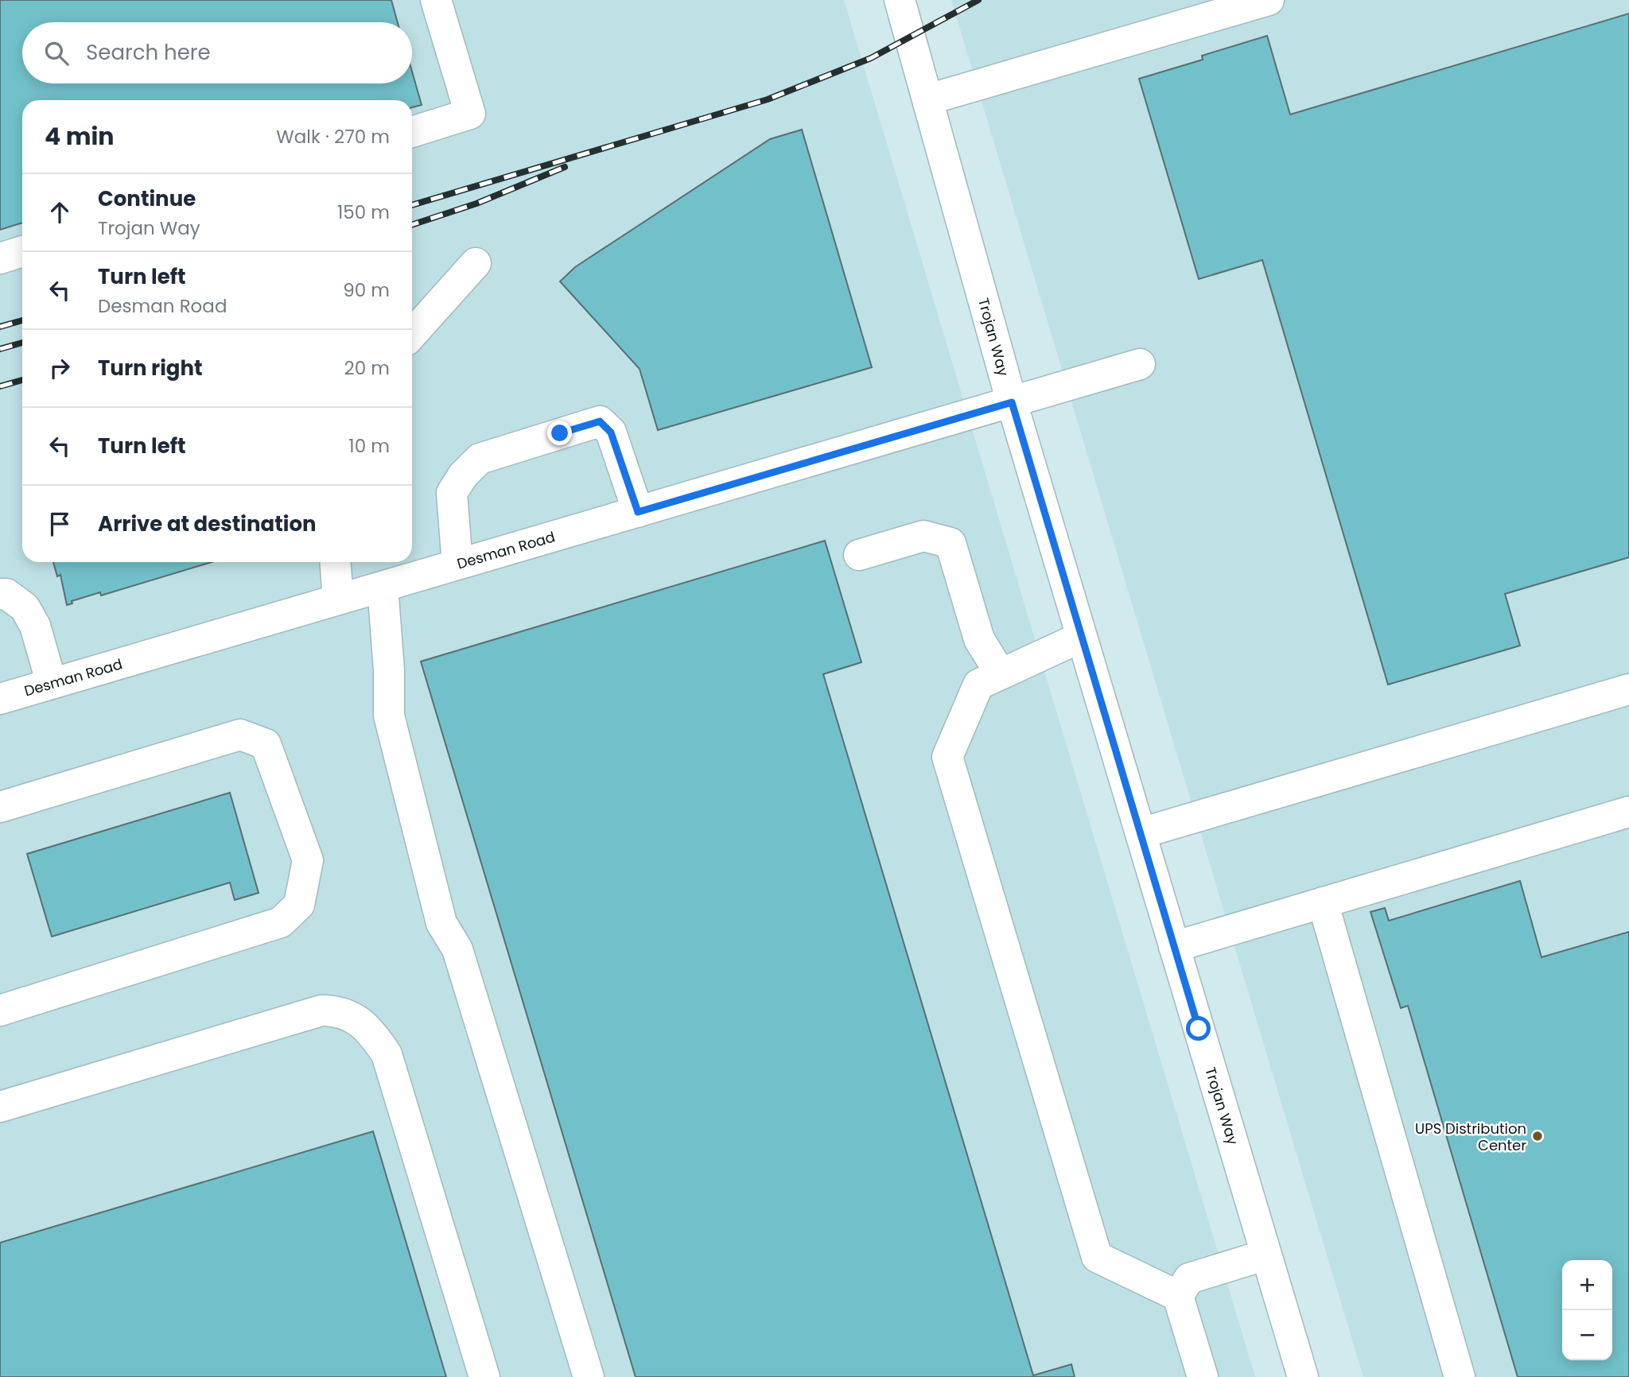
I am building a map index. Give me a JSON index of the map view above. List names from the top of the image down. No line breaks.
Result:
{"streets":{"street":["Trojan Way","Desman Road"]},"crossings":[["Trojan Way","Desman Road"]],"places":["UPS Distribution Center"],"page":{"search":"Search here","heading":["4 min","Walk · 270 m"],"list":[["Continue","Trojan Way","150 m"],["Turn left","Desman Road","90 m"],["Turn right","20 m"],["Turn left","10 m"],"Arrive at destination"],"map_buttons":["+","−"]}}
